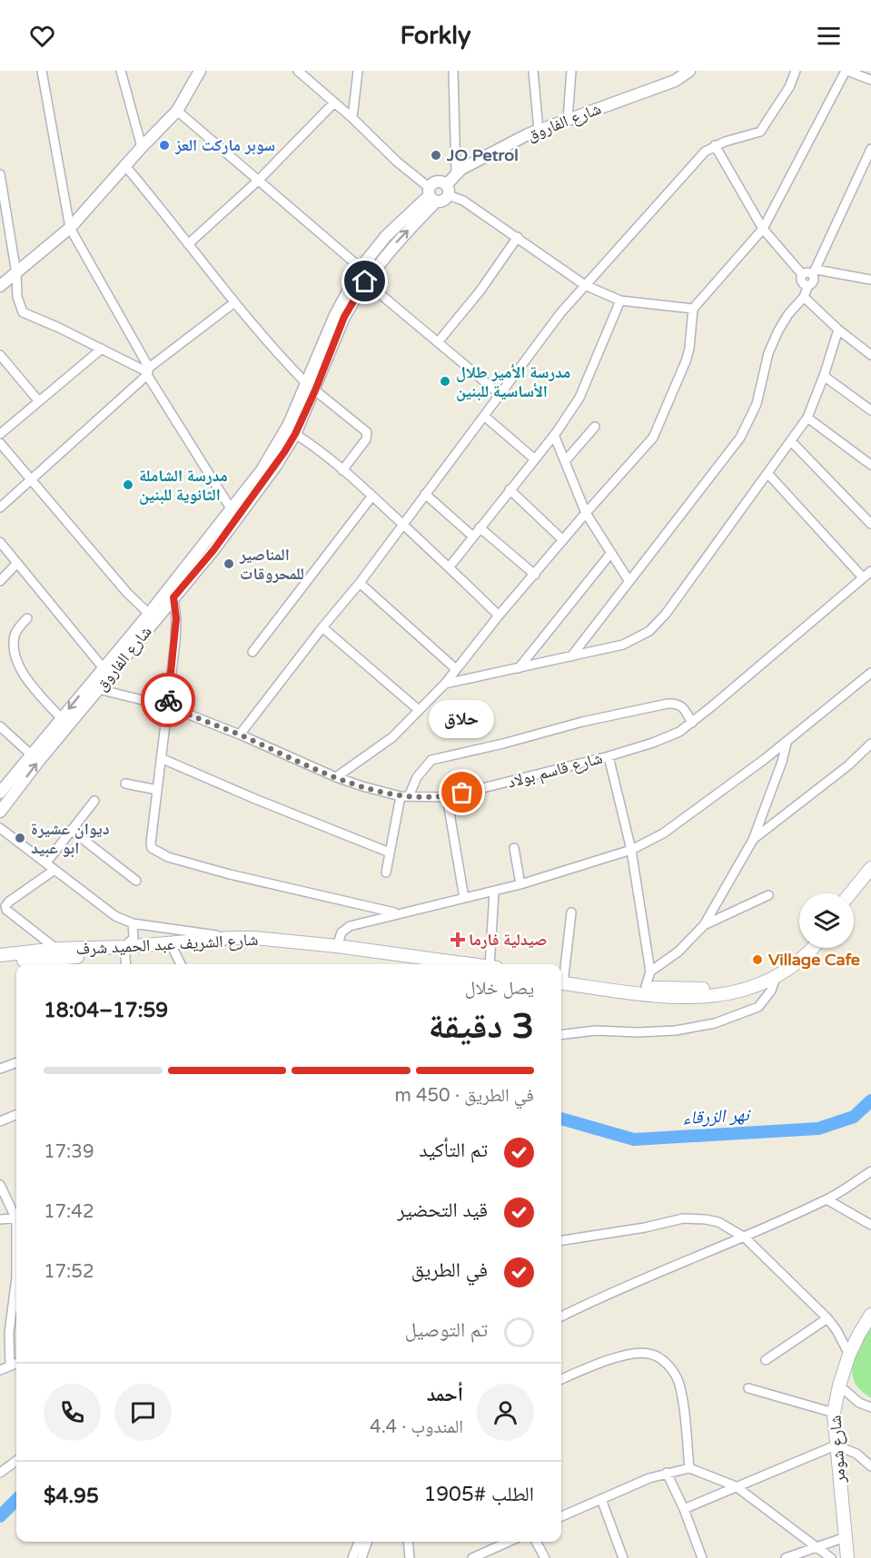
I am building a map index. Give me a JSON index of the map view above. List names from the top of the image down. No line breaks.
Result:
{"streets":{"main road":["شارع الشريف عبد الحميد شرف","شارع شومر"],"street":["شارع الفاروق","شارع قاسم بولاد"]},"crossings":[["شارع الفاروق","شارع قاسم بولاد"]],"water":["نهر الزرقاء"],"places":{"other":["سوبر ماركت العز","JO Petrol","مدرسة الأمير طلال الأساسية للبنين","مدرسة الشاملة الثانوية للبنين","المناصير للمحروقات","حلاق","ديوان عشيرة ابو عبيد","Village Cafe"],"health":["صيدلية فارما"]},"page":{"header":"Forkly","bubble":"حلاق","heading":["3 دقيقة","يصل خلال","17:59–18:04"],"panel":["أحمد","المندوب · 4.4","الطلب #1905","$4.95"],"bar":"في الطريق · 450 m","list":[["تم التأكيد","17:39"],["قيد التحضير","17:42"],["في الطريق","17:52"],"تم التوصيل"]}}
